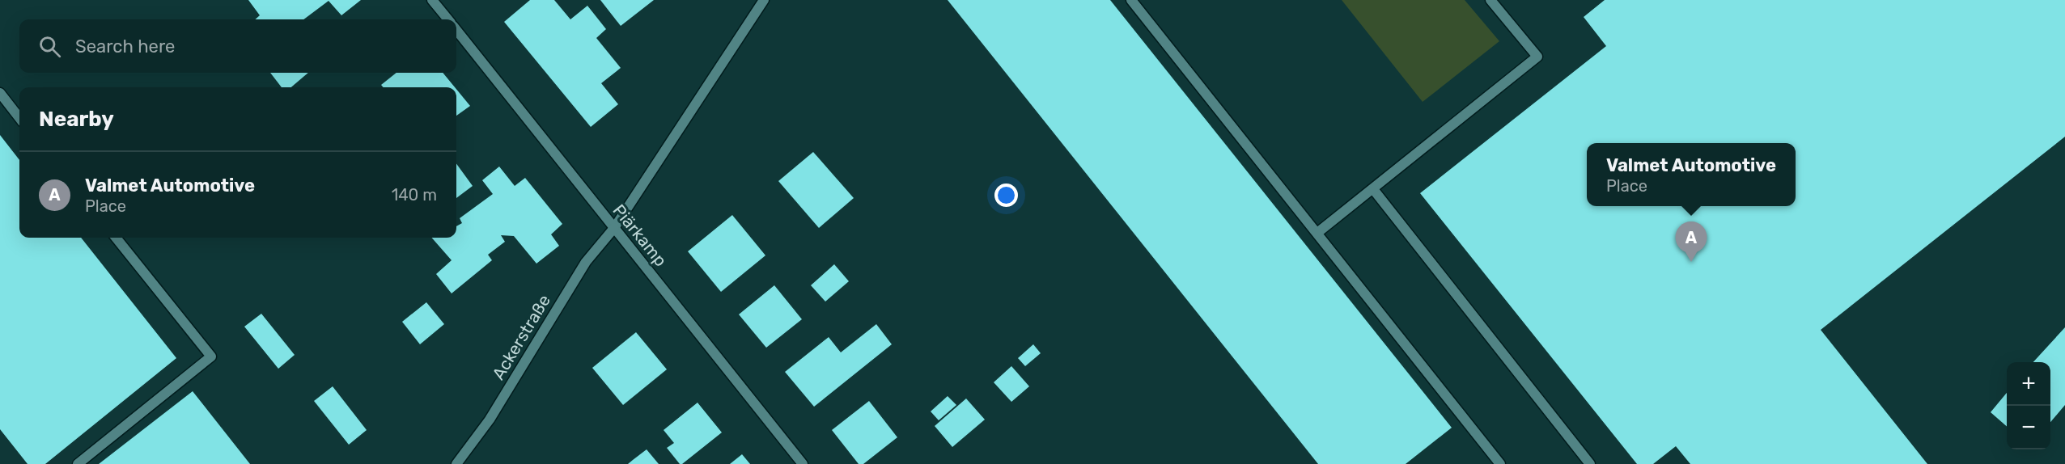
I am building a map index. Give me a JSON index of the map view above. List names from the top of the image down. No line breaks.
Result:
{"streets":{"street":["Piärkamp","Ackerstraße"]},"crossings":[["Piärkamp","Ackerstraße"]],"page":{"search":"Search here","heading":"Nearby","popup":["Valmet Automotive","Place"],"list":[{"mark":"A","name":"Valmet Automotive","note":"Place","value":"140 m"}],"pins":"A","map_buttons":["+","−"]}}
